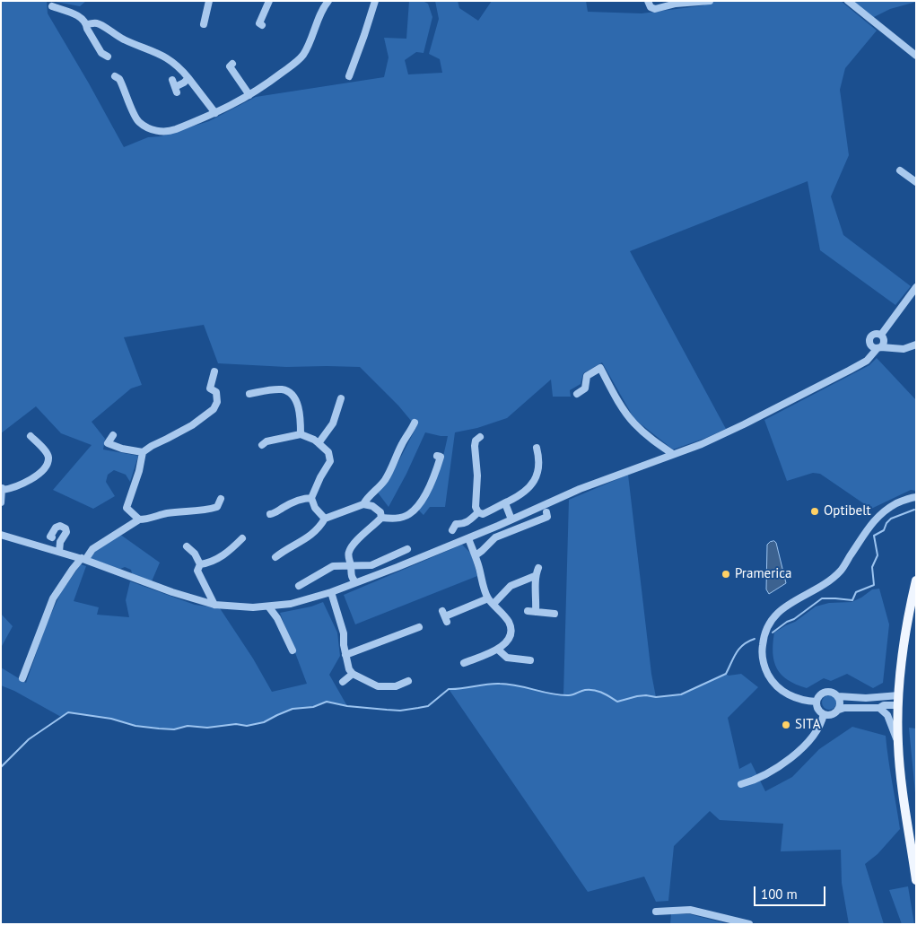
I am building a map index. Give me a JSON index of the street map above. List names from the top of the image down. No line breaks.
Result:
{"places":["Optibelt","Pramerica","SITA"],"scale_bar":"100 m"}
